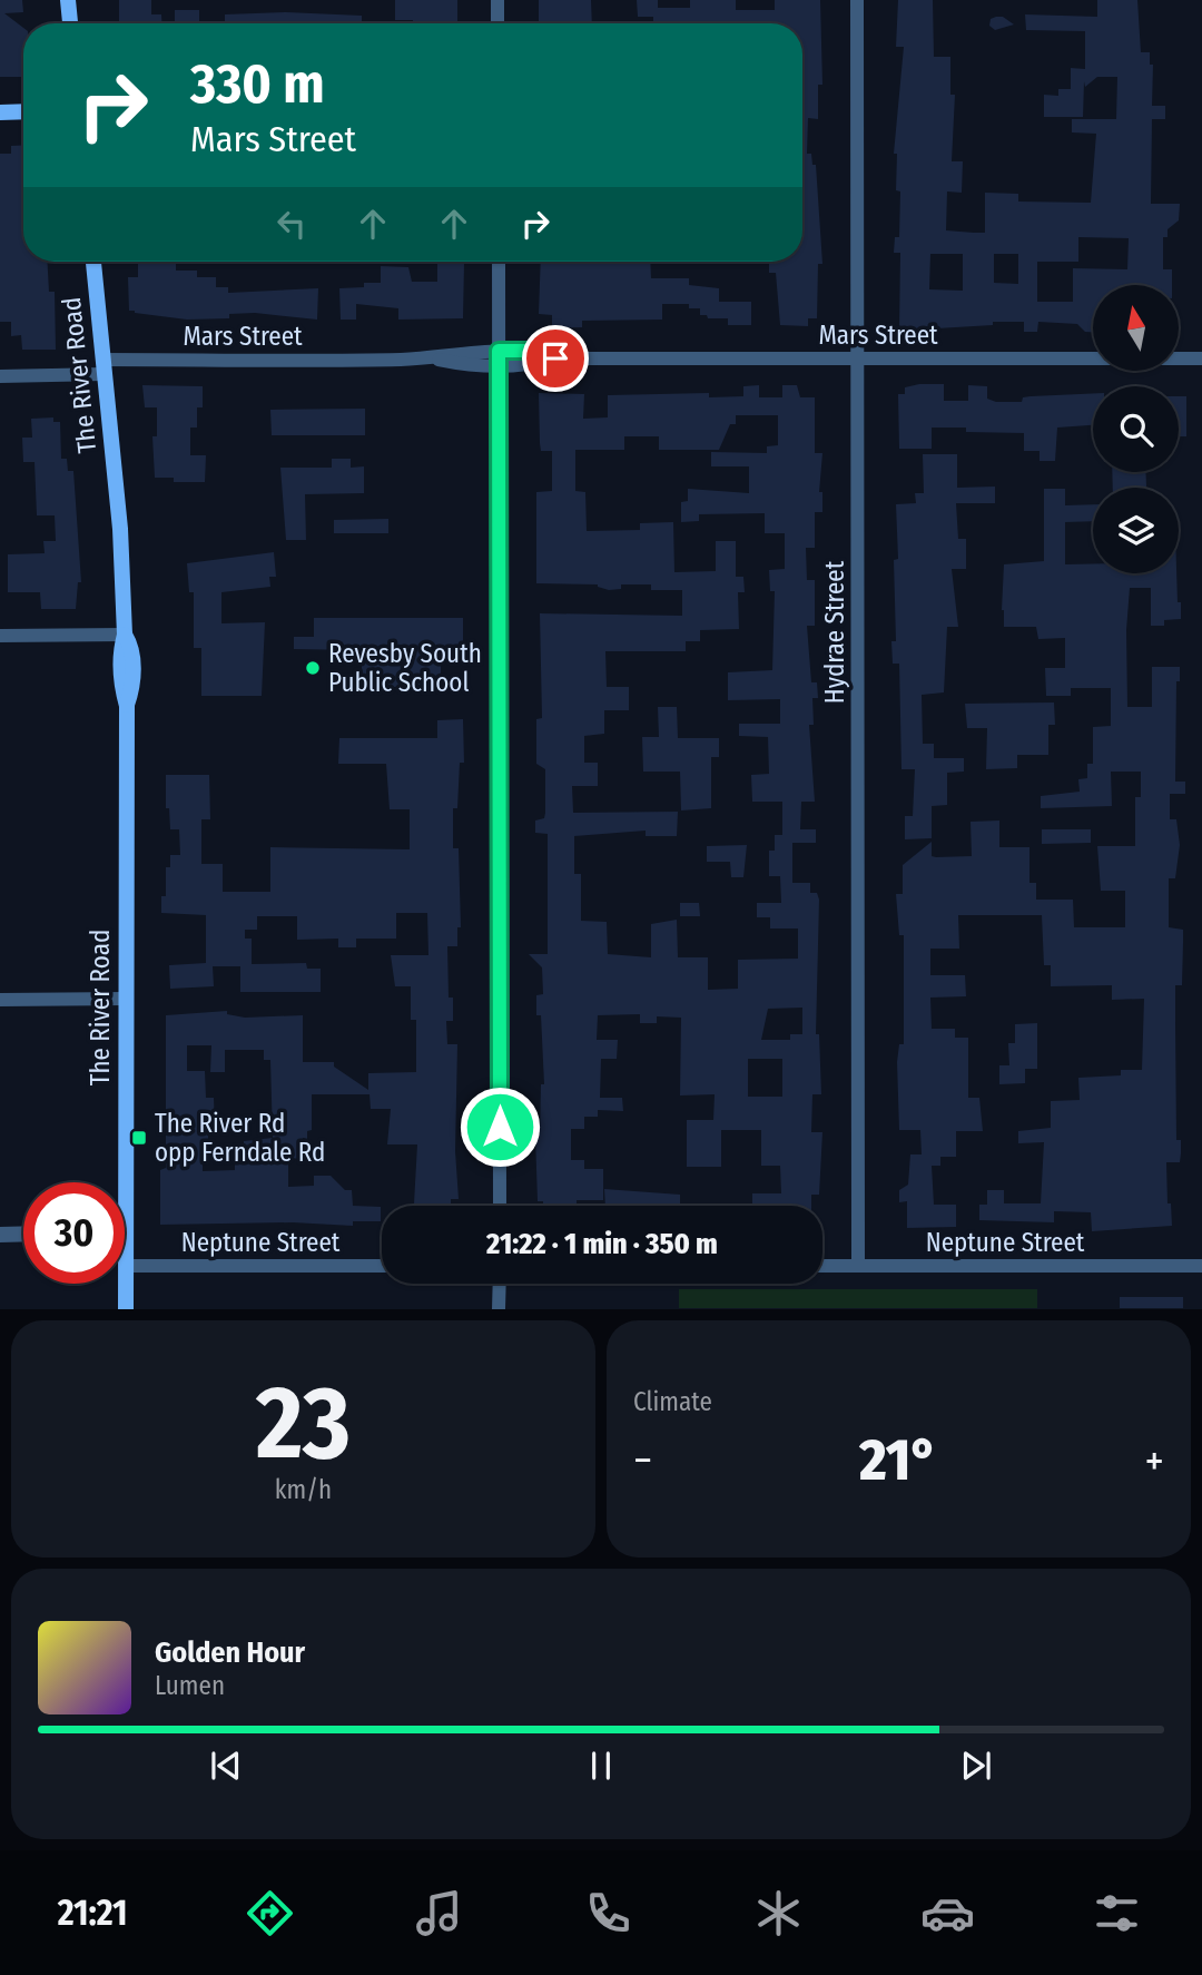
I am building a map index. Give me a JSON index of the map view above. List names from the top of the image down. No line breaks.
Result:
{"streets":{"main road":["The River Road"],"street":["Mars Street","Hydrae Street","Neptune Street"]},"crossings":[["Mars Street","The River Road"],["Mars Street","Hydrae Street"],["The River Road","Neptune Street"],["Hydrae Street","Neptune Street"]],"places":{"other":["Revesby South Public School"],"transit":["The River Rd opp Ferndale Rd"]},"north":"top","page":{"turn":["330 m","Mars Street"],"limit":"30","trip":"21:22 · 1 min · 350 m","tile":[["23","km/h"],"Climate"],"heat":["−","21°","+"],"song":["Golden Hour","Lumen"],"tabs":"21:21"}}
